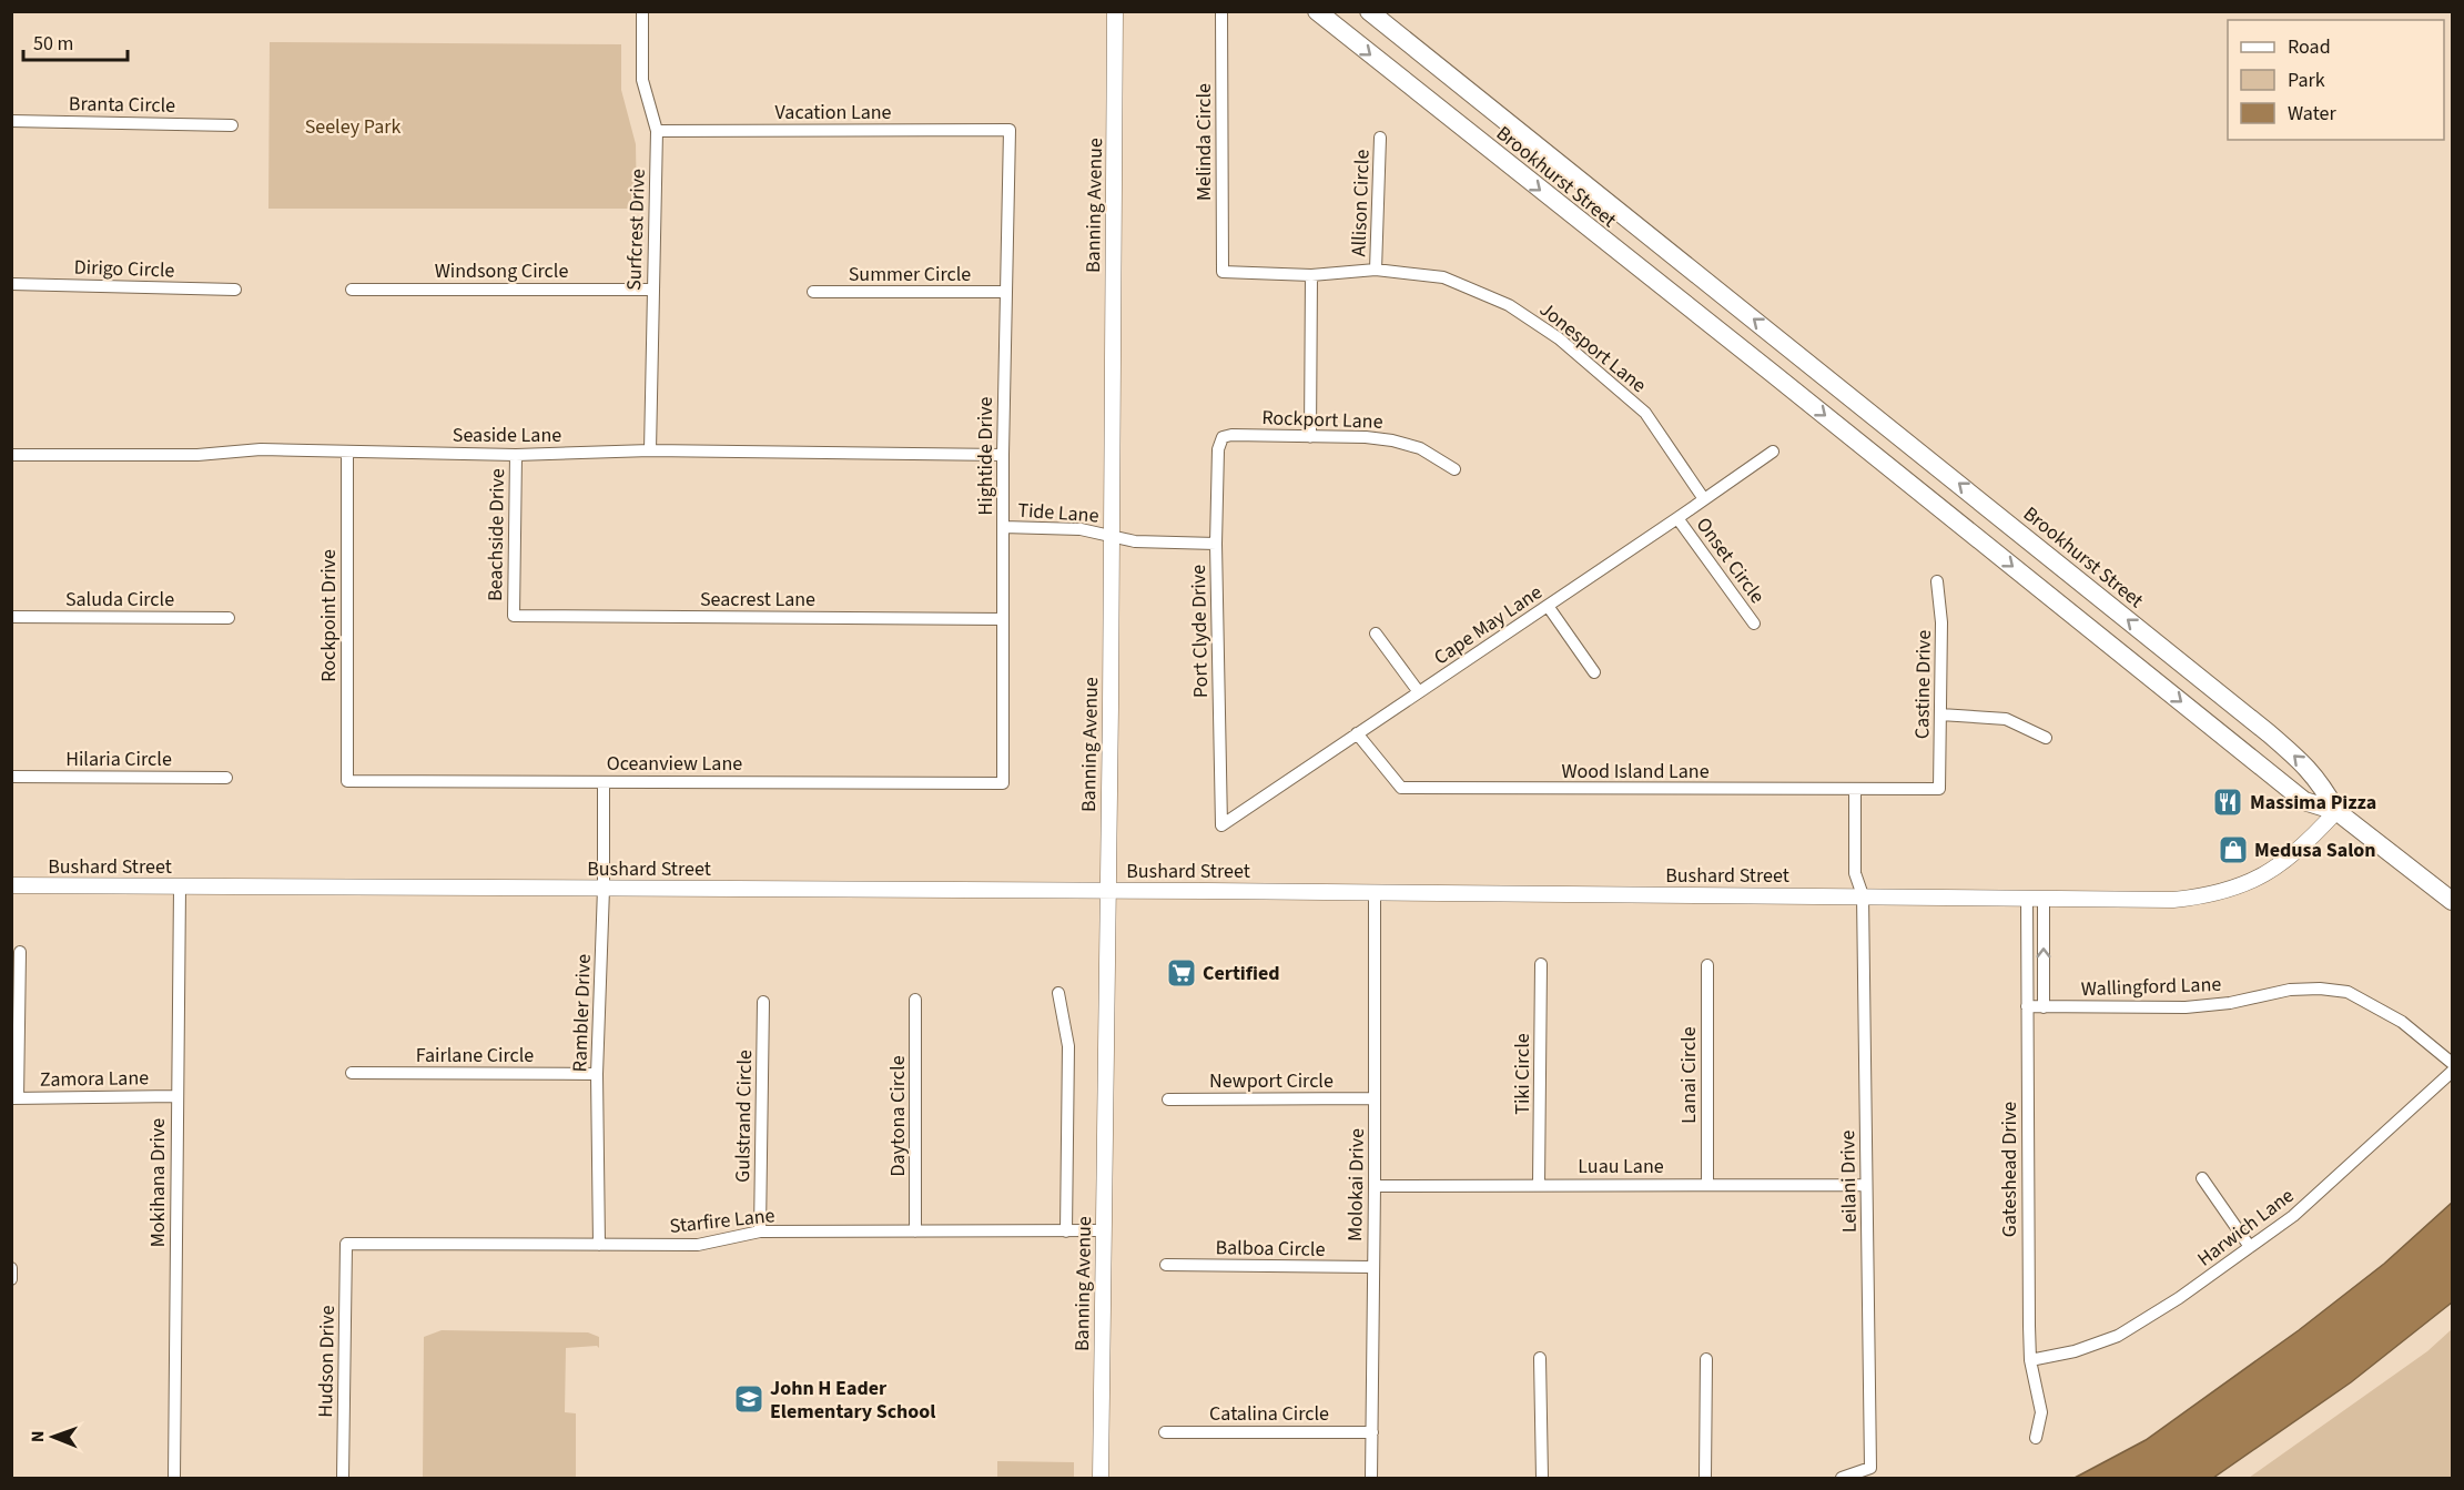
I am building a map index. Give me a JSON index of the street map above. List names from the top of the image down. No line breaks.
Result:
{"streets":{"main road":["Brookhurst Street"],"street":["Branta Circle","Vacation Lane","Melinda Circle","Allison Circle","Banning Avenue","Surfcrest Drive","Dirigo Circle","Windsong Circle","Summer Circle","Jonesport Lane","Rockport Lane","Seaside Lane","Hightide Drive","Tide Lane","Beachside Drive","Onset Circle","Saluda Circle","Seacrest Lane","Rockpoint Drive","Cape May Lane","Port Clyde Drive","Castine Drive","Hilaria Circle","Oceanview Lane","Wood Island Lane","Bushard Street","Wallingford Lane","Rambler Drive","Fairlane Circle","Tiki Circle","Lanai Circle","Zamora Lane","Newport Circle","Gulstrand Circle","Daytona Circle","Luau Lane","Gateshead Drive","Leilani Drive","Mokihana Drive","Molokai Drive","Starfire Lane","Harwich Lane","Balboa Circle","Hudson Drive","Catalina Circle"]},"crossings":[["Vacation Lane","Surfcrest Drive"],["Vacation Lane","Hightide Drive"],["Melinda Circle","Jonesport Lane"],["Brookhurst Street","Bushard Street"],["Allison Circle","Jonesport Lane"],["Banning Avenue","Tide Lane"],["Banning Avenue","Bushard Street"],["Banning Avenue","Starfire Lane"],["Surfcrest Drive","Windsong Circle"],["Surfcrest Drive","Seaside Lane"],["Summer Circle","Hightide Drive"],["Jonesport Lane","Cape May Lane"],["Rockport Lane","Port Clyde Drive"],["Seaside Lane","Hightide Drive"],["Seaside Lane","Beachside Drive"],["Seaside Lane","Rockpoint Drive"],["Hightide Drive","Tide Lane"],["Hightide Drive","Seacrest Lane"],["Hightide Drive","Oceanview Lane"],["Tide Lane","Port Clyde Drive"],["Beachside Drive","Seacrest Lane"],["Onset Circle","Cape May Lane"],["Rockpoint Drive","Oceanview Lane"],["Cape May Lane","Port Clyde Drive"],["Cape May Lane","Wood Island Lane"],["Castine Drive","Wood Island Lane"],["Oceanview Lane","Rambler Drive"],["Wood Island Lane","Leilani Drive"],["Bushard Street","Rambler Drive"],["Bushard Street","Gateshead Drive"],["Bushard Street","Leilani Drive"],["Bushard Street","Mokihana Drive"],["Bushard Street","Molokai Drive"],["Wallingford Lane","Gateshead Drive"],["Rambler Drive","Fairlane Circle"],["Rambler Drive","Starfire Lane"],["Tiki Circle","Luau Lane"],["Lanai Circle","Luau Lane"],["Zamora Lane","Mokihana Drive"],["Newport Circle","Molokai Drive"],["Gulstrand Circle","Starfire Lane"],["Daytona Circle","Starfire Lane"],["Luau Lane","Leilani Drive"],["Luau Lane","Molokai Drive"],["Gateshead Drive","Harwich Lane"],["Molokai Drive","Balboa Circle"],["Molokai Drive","Catalina Circle"],["Starfire Lane","Hudson Drive"]],"parks":["Seeley Park"],"places":{"restaurant":["Massima Pizza"],"shop":["Medusa Salon"],"supermarket":["Certified"],"school or university":["John H Eader Elementary School"]},"legend":["Road","Park","Water"],"scale_bar":"50 m","north":"left"}
